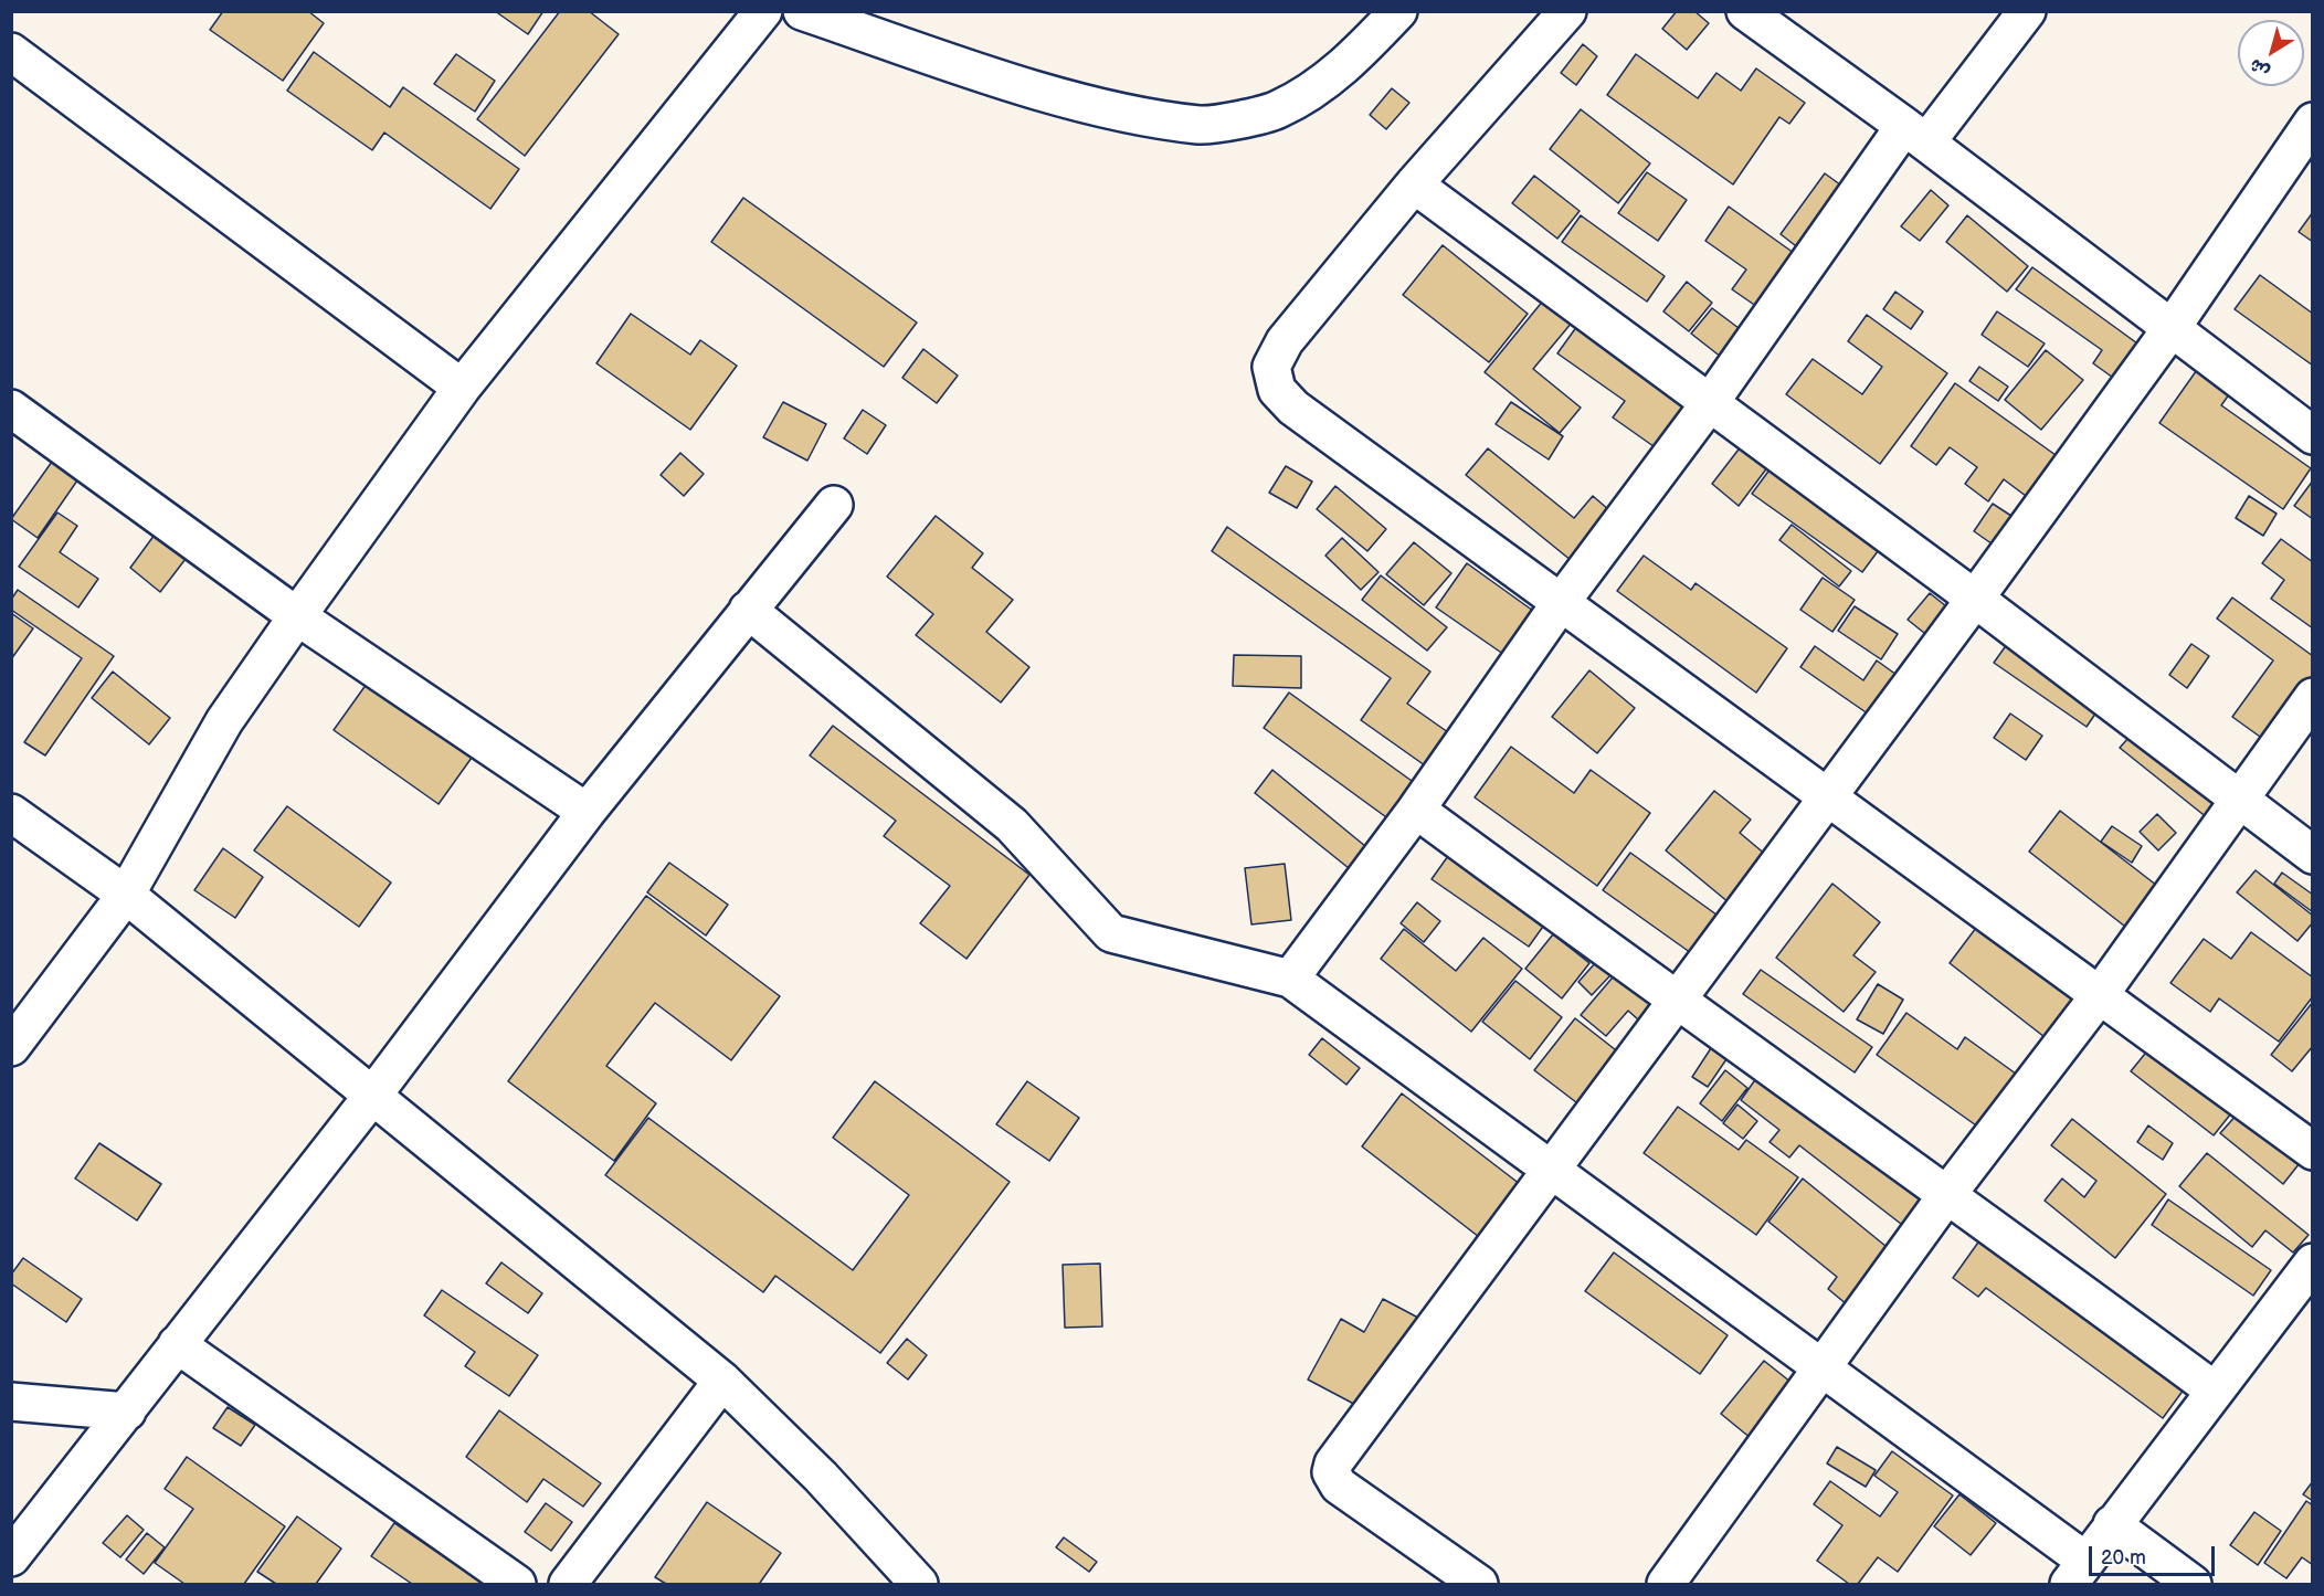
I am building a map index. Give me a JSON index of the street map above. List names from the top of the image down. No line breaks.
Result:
{"scale_bar":"20 m","north":"bottom left"}
